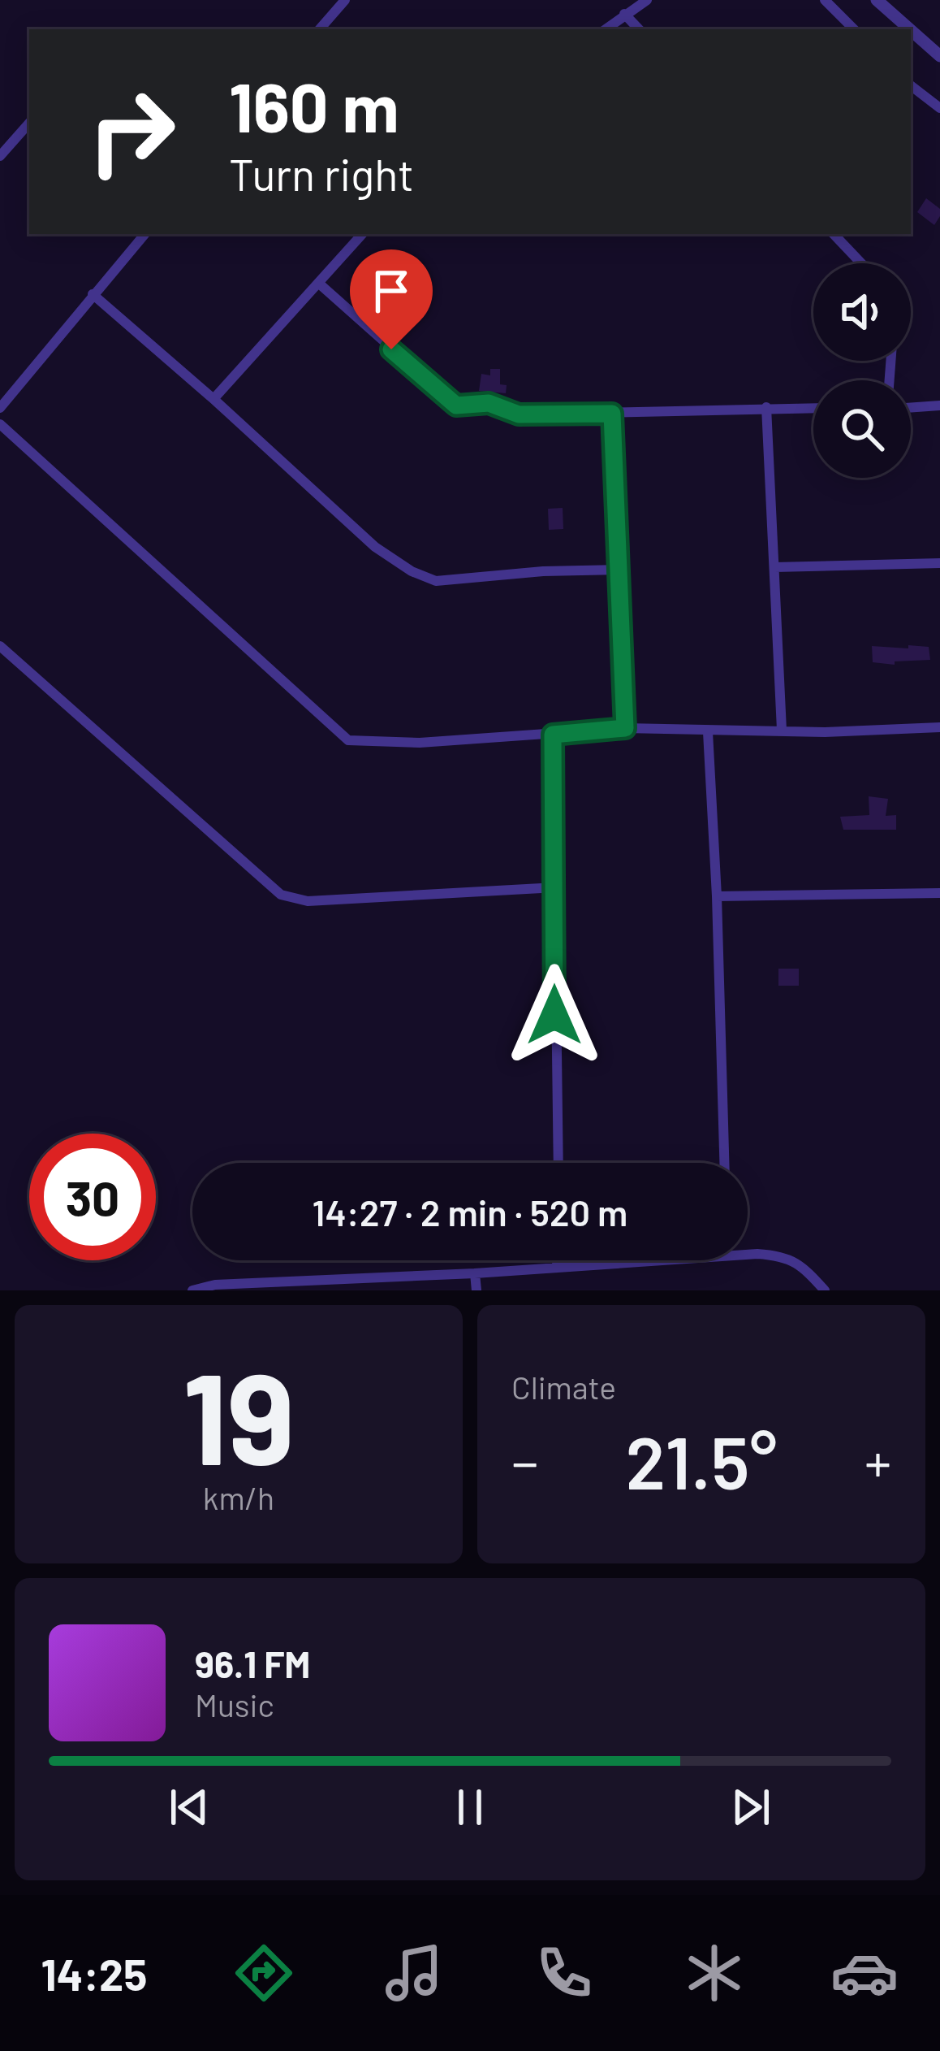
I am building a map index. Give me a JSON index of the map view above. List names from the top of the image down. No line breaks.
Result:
{"page":{"turn":["160 m","Turn right"],"limit":"30","trip":"14:27 · 2 min · 520 m","tile":[["19","km/h"],"Climate"],"heat":["−","21.5°","+"],"song":["96.1 FM","Music"],"tabs":"14:25"}}
